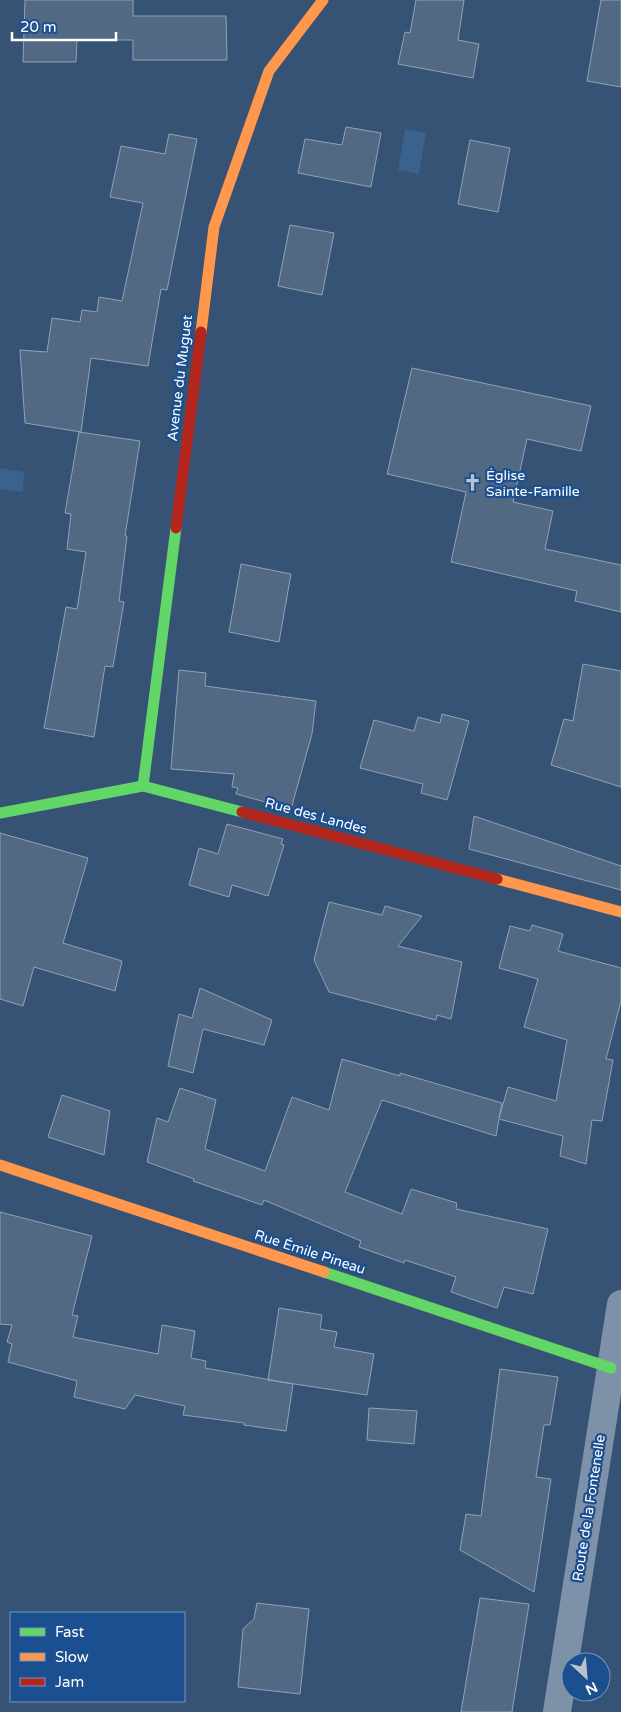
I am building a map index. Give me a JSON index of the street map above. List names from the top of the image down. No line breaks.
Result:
{"streets":{"street":["Avenue du Muguet","Rue des Landes","Rue Émile Pineau","Route de la Fontenelle"]},"crossings":[["Avenue du Muguet","Rue des Landes"],["Rue Émile Pineau","Route de la Fontenelle"]],"places":{"church":["Église Sainte-Famille"]},"legend":["Fast","Slow","Jam"],"scale_bar":"20 m","north":"bottom right"}
